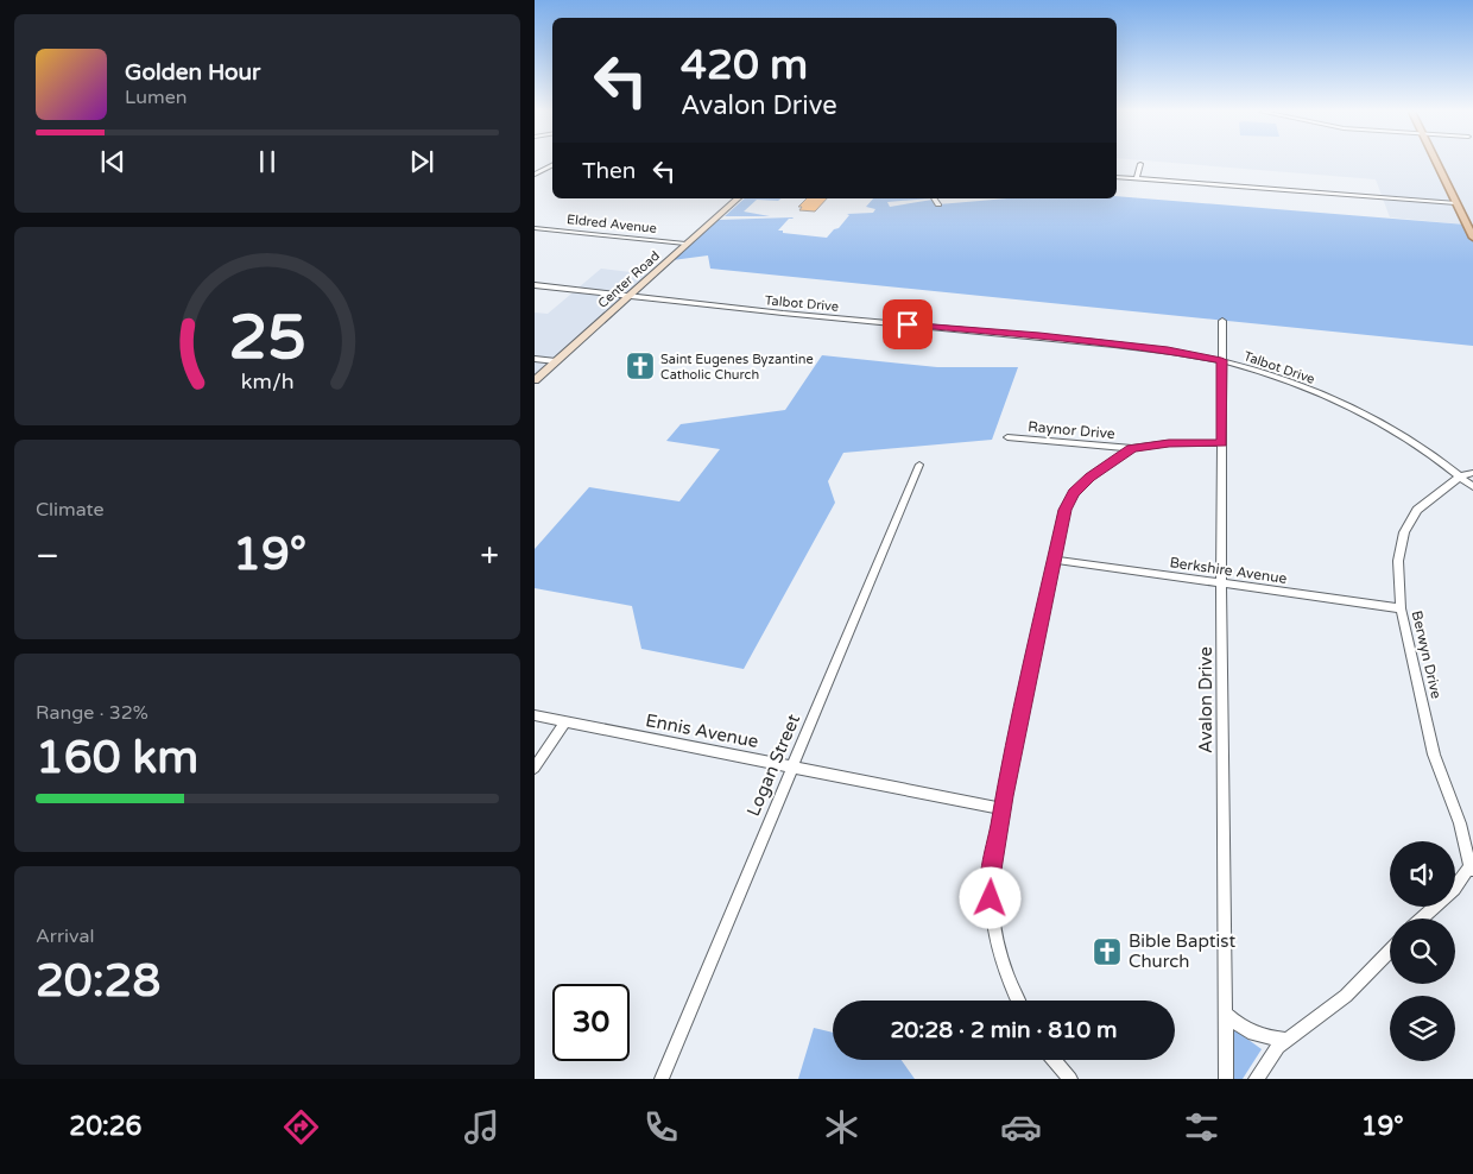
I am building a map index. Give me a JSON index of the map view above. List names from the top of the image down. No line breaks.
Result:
{"streets":{"main road":["Center Road"],"street":["Eldred Avenue","Talbot Drive","Raynor Drive","Berkshire Avenue","Berwyn Drive","Avalon Drive","Ennis Avenue","Logan Street"]},"crossings":[["Eldred Avenue","Center Road"],["Center Road","Talbot Drive"],["Talbot Drive","Berwyn Drive"],["Talbot Drive","Avalon Drive"],["Berkshire Avenue","Berwyn Drive"],["Berkshire Avenue","Avalon Drive"],["Ennis Avenue","Logan Street"]],"places":{"church":["Saint Eugenes Byzantine Catholic Church","Bible Baptist Church"]},"page":{"turn":["420 m","Avalon Drive"],"song":["Golden Hour","Lumen"],"then":"Then","tile":["Climate",["Range · 32%","160 km"],["Arrival","20:28"]],"heat":["−","19°","+"],"limit":"30","trip":"20:28 · 2 min · 810 m","tabs":["20:26","19°"],"gauge":["25","km/h"]}}
